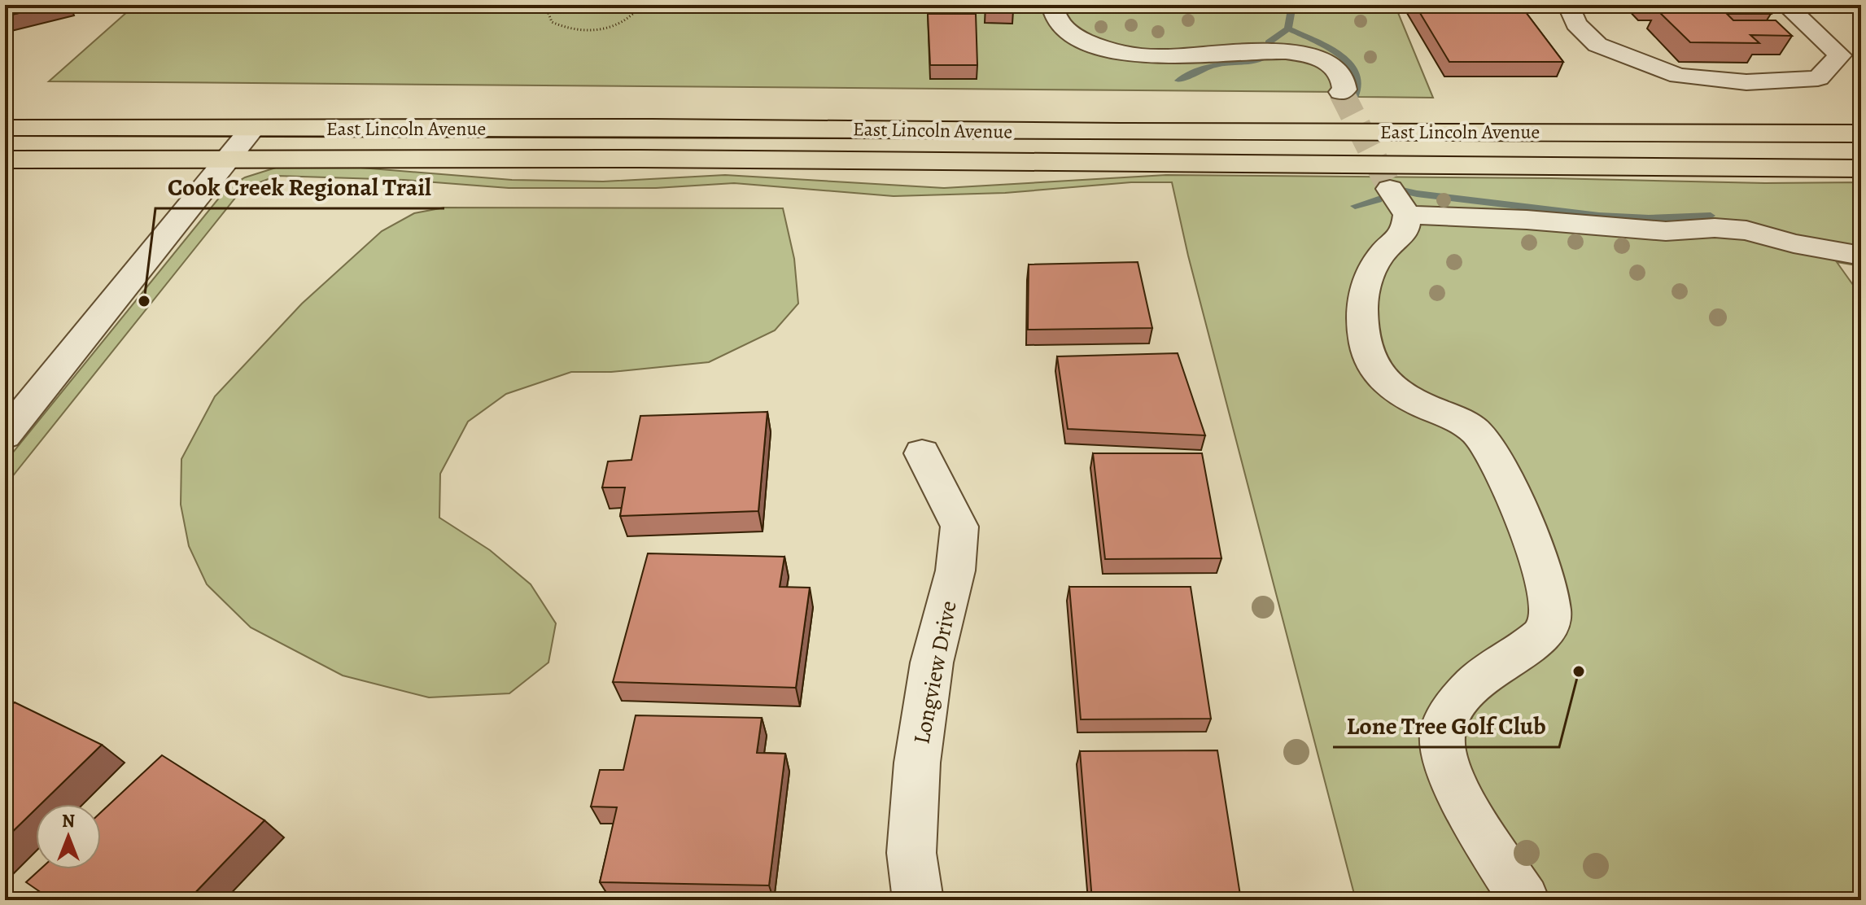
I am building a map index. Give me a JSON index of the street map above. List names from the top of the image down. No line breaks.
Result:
{"streets":{"main road":["East Lincoln Avenue"],"street":["Longview Drive"]},"places":["Cook Creek Regional Trail","Lone Tree Golf Club"],"north":"top"}
